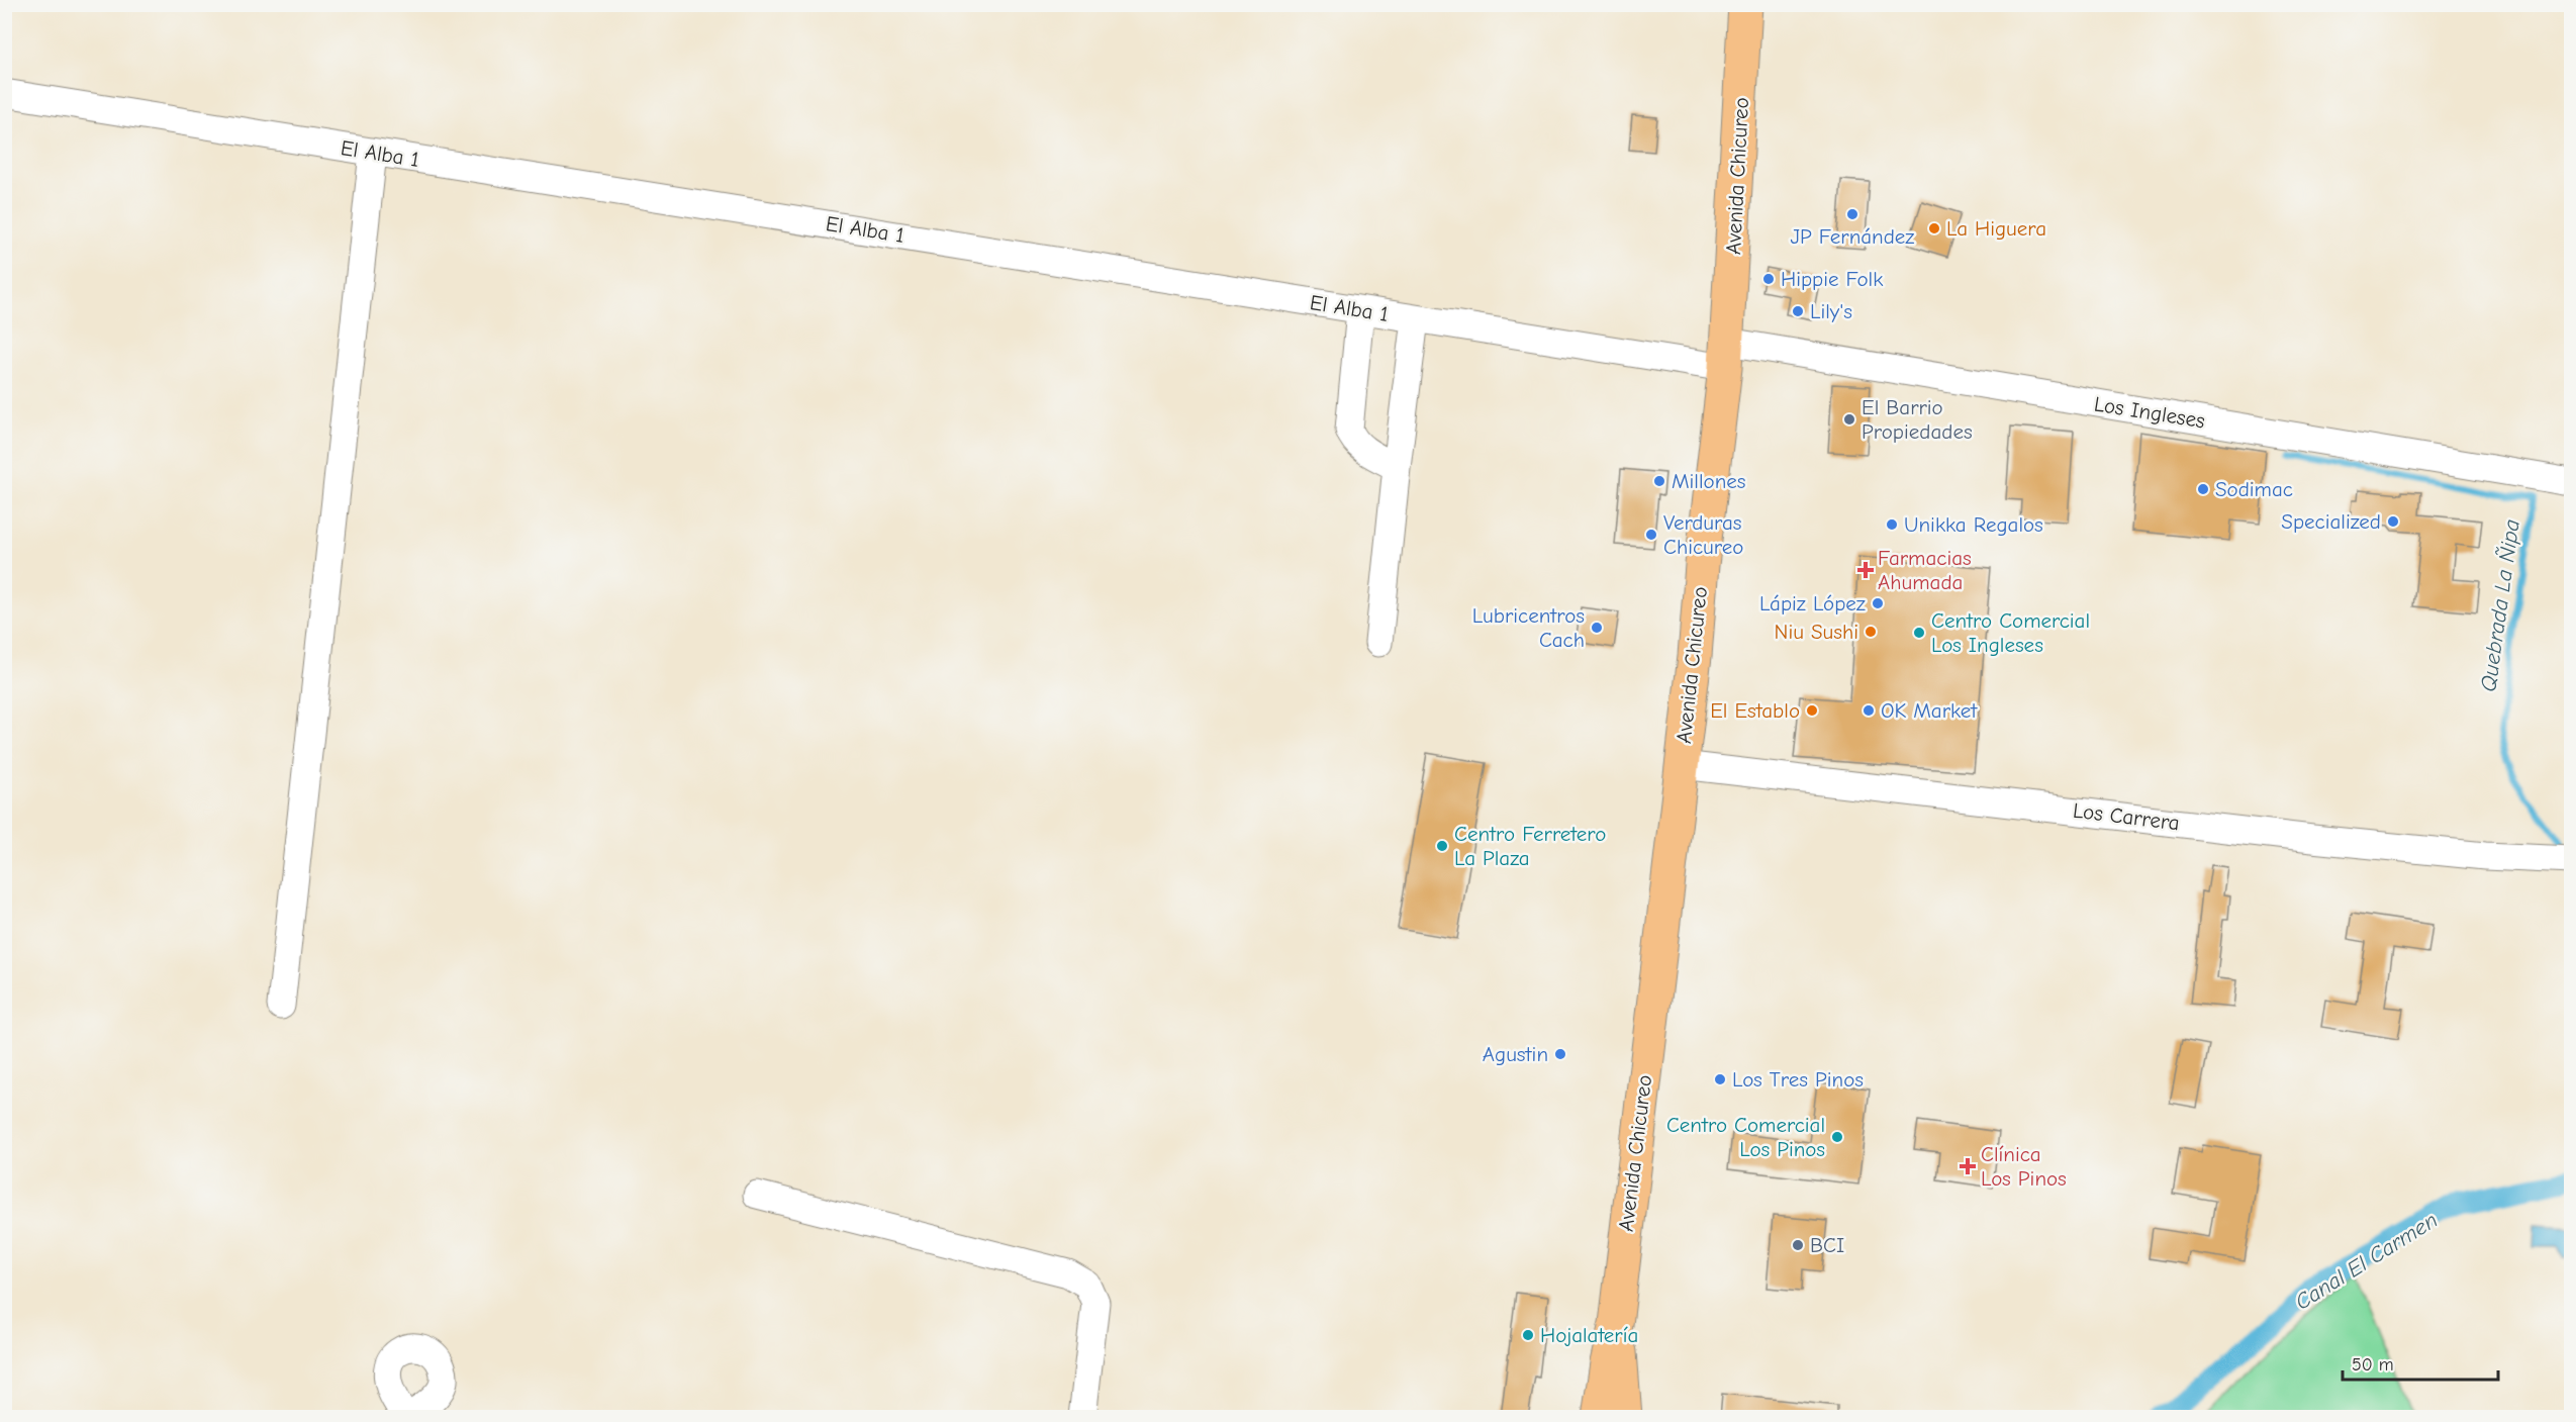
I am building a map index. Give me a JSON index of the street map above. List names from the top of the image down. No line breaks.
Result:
{"streets":{"main road":["Avenida Chicureo"],"street":["El Alba 1","Los Ingleses","Los Carrera"]},"crossings":[["El Alba 1","Avenida Chicureo"],["El Alba 1","Los Ingleses"],["Avenida Chicureo","Los Ingleses"],["Avenida Chicureo","Los Carrera"]],"water":["Quebrada La Ñipa","Canal El Carmen"],"places":{"other":["JP Fernández","La Higuera","Hippie Folk","Lily's","El Barrio Propiedades","Millones","Sodimac","Specialized","Unikka Regalos","Verduras Chicureo","Lápiz López","Lubricentros Cach","Niu Sushi","Centro Comercial Los Ingleses","El Establo","OK Market","Centro Ferretero La Plaza","Agustin","Los Tres Pinos","Centro Comercial Los Pinos","BCI","Hojalatería"],"health":["Farmacias Ahumada","Clínica Los Pinos"]},"scale_bar":"50 m"}
